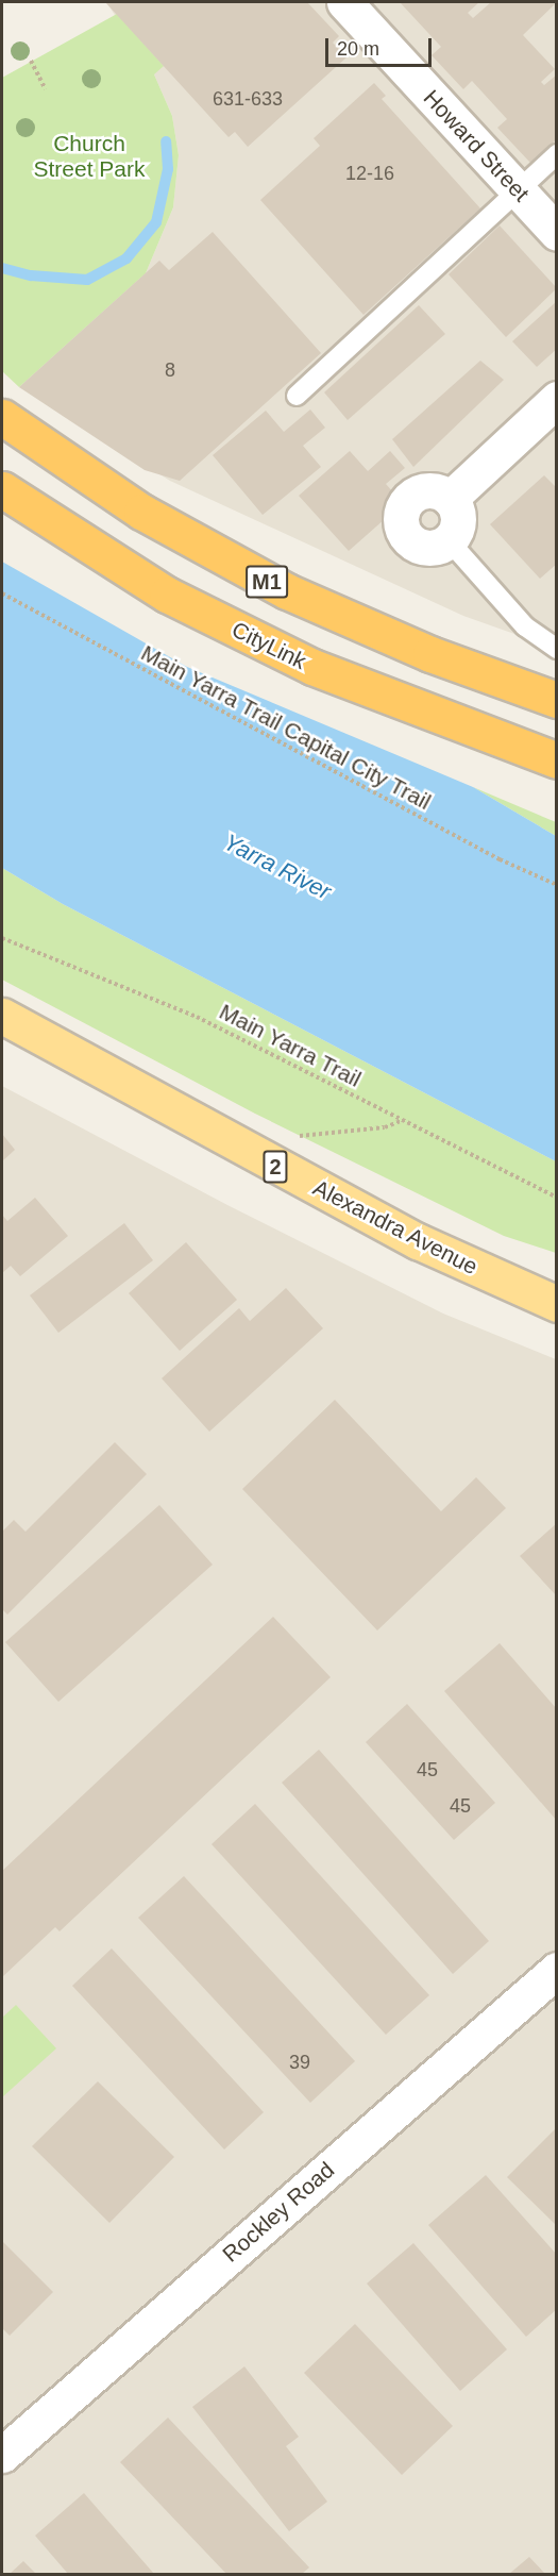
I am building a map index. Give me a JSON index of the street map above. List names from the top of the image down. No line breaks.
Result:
{"streets":{"highway":["M1","CityLink"],"main road":["2","Alexandra Avenue"],"street":["Howard Street","Rockley Road"],"path":["Main Yarra Trail Capital City Trail","Main Yarra Trail"]},"water":["Yarra River"],"parks":["Church Street Park"],"house_numbers":["631-633","12-16","8","45","45","39"],"scale_bar":"20 m"}
